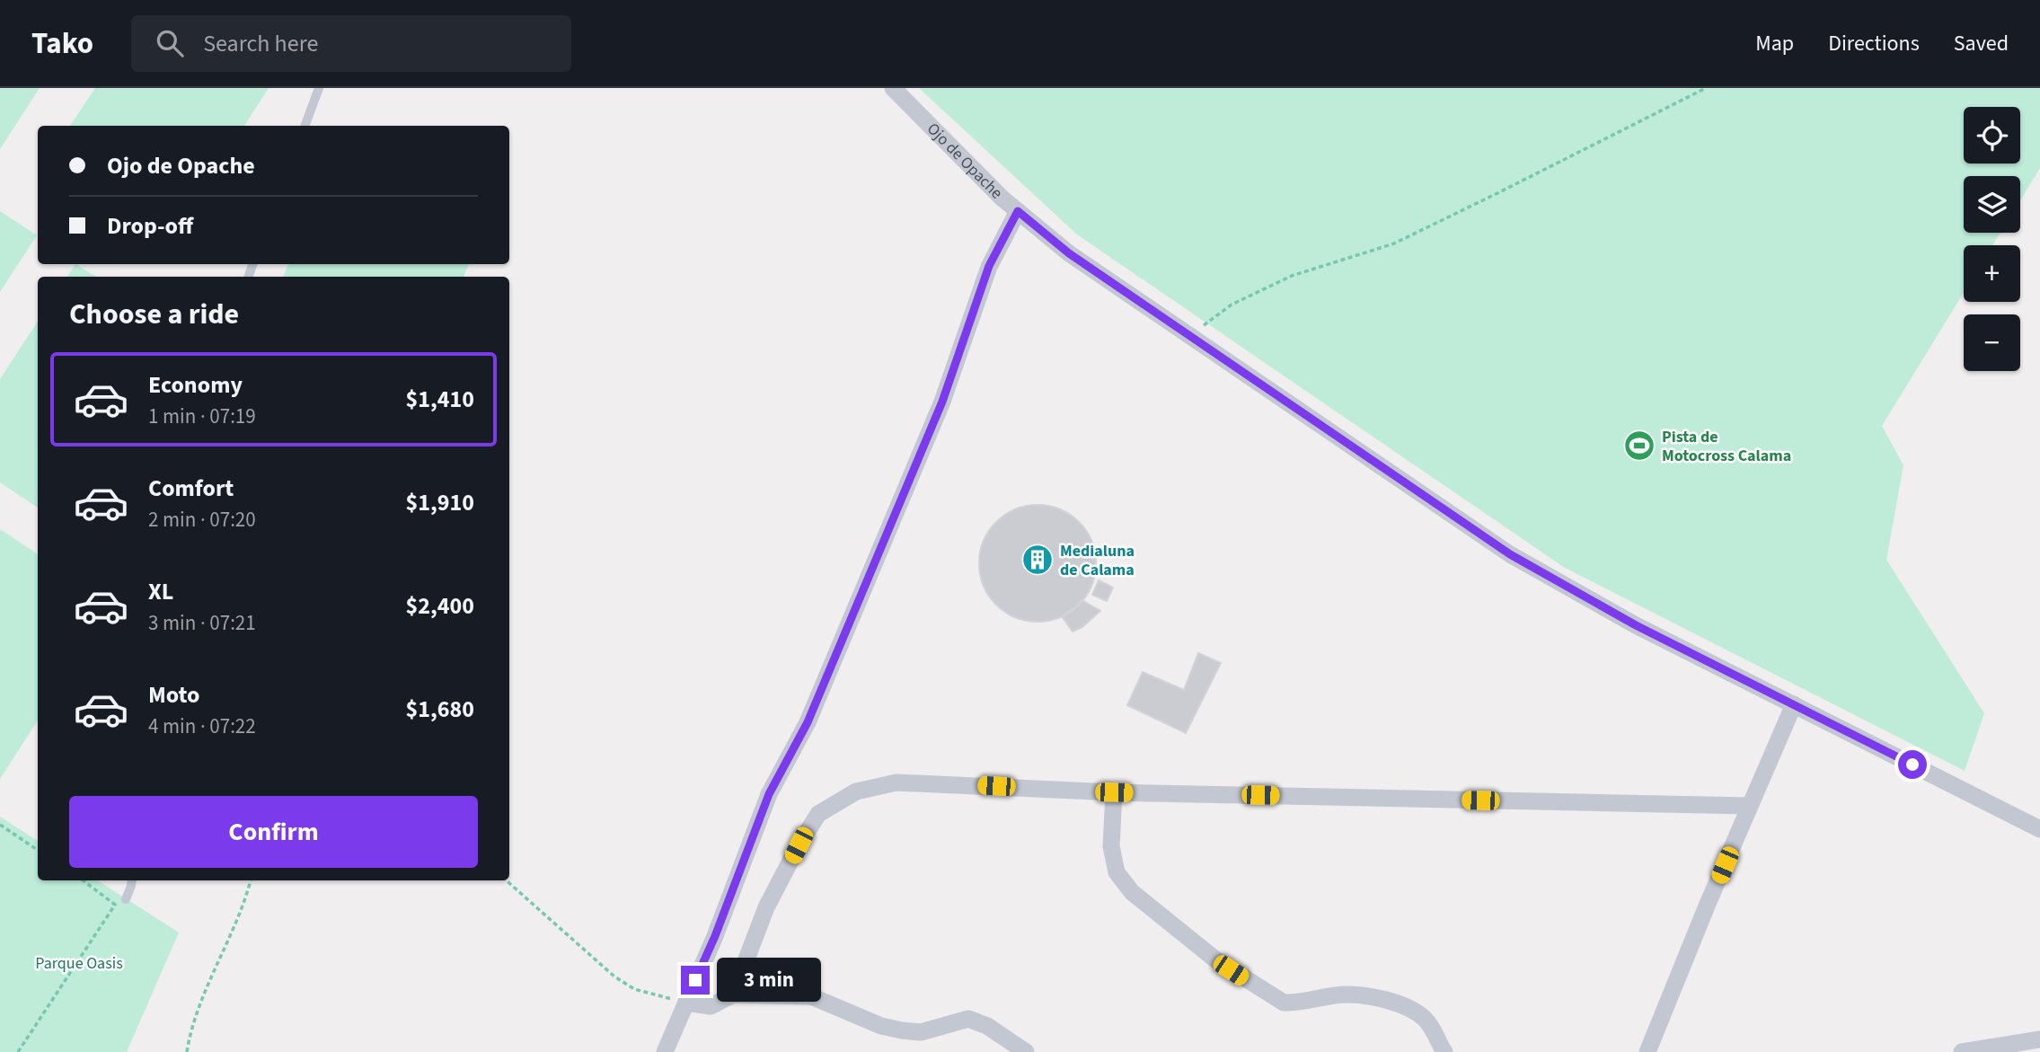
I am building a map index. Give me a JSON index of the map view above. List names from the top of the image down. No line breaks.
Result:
{"streets":{"street":["Ojo de Opache"]},"parks":["Parque Oasis"],"places":{"sports":["Pista de Motocross Calama"],"building":["Medialuna de Calama"]},"page":{"header":"Tako","search":"Search here","nav":["Map","Directions","Saved"],"map_buttons":["+","−"],"banner":["Ojo de Opache","Drop-off"],"heading":"Choose a ride","list":[{"name":"Economy","note":"1 min · 07:19","value":"$1,410"},{"name":"Comfort","note":"2 min · 07:20","value":"$1,910"},{"name":"XL","note":"3 min · 07:21","value":"$2,400"},{"name":"Moto","note":"4 min · 07:22","value":"$1,680"}],"buttons":"Confirm","bubble":"3 min"}}
